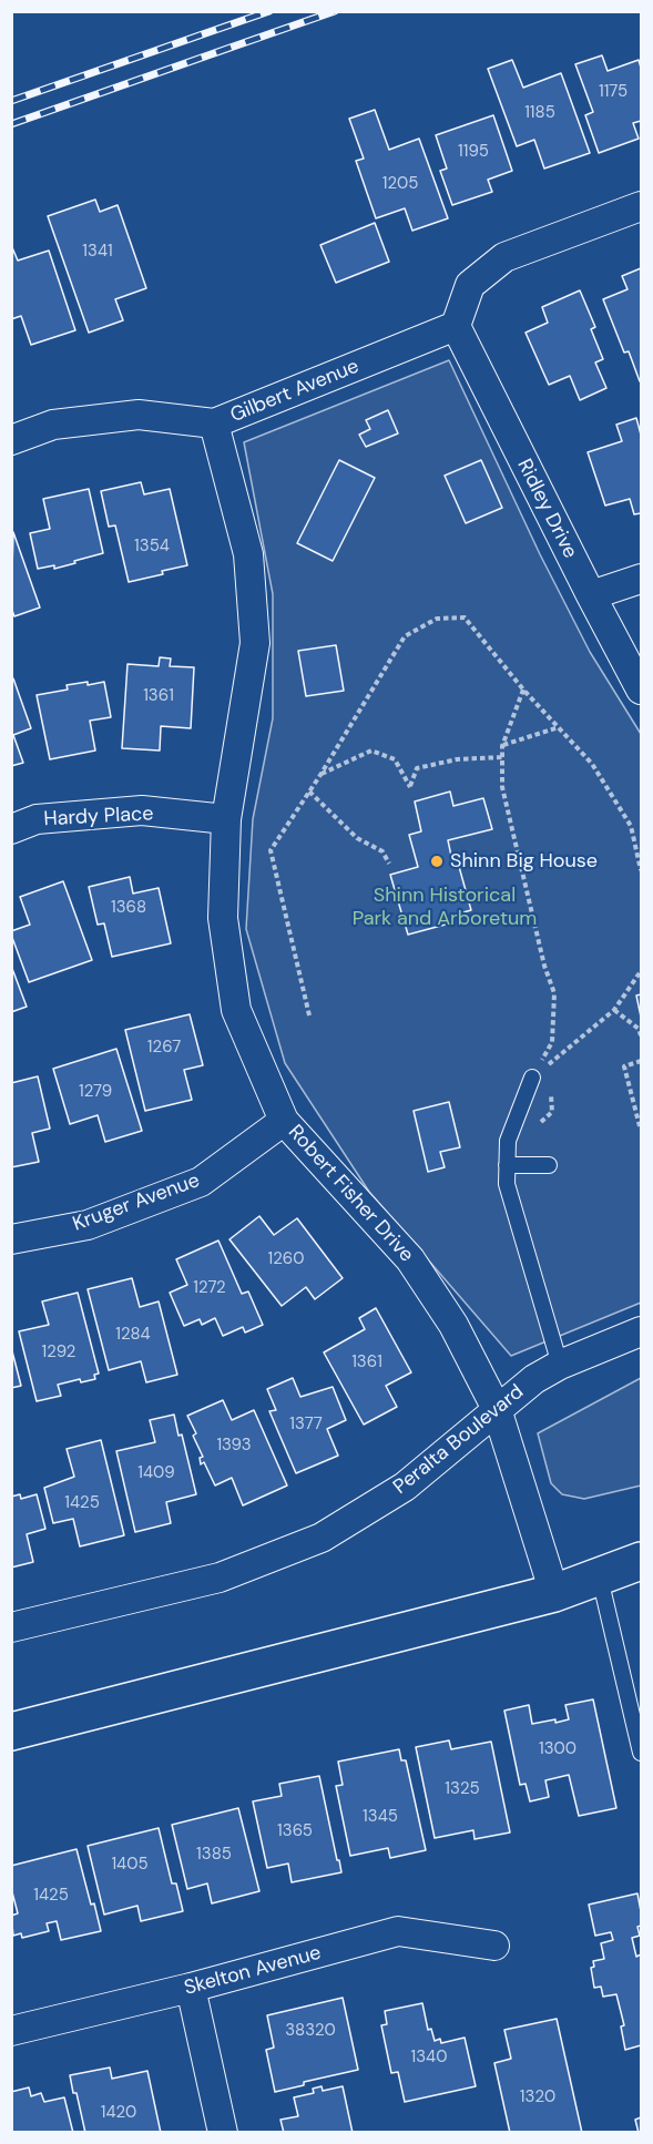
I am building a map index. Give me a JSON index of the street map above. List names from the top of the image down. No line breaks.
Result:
{"streets":{"street":["Gilbert Avenue","Ridley Drive","Hardy Place","Robert Fisher Drive","Kruger Avenue","Peralta Boulevard","Skelton Avenue"]},"crossings":[["Gilbert Avenue","Ridley Drive"],["Gilbert Avenue","Robert Fisher Drive"],["Hardy Place","Robert Fisher Drive"],["Robert Fisher Drive","Kruger Avenue"],["Robert Fisher Drive","Peralta Boulevard"]],"parks":["Shinn Historical Park and Arboretum"],"places":["Shinn Big House"],"house_numbers":["1175","1185","1195","1205","1341","1354","1361","1368","1267","1279","1260","1272","1284","1292","1361","1377","1393","1409","1425","1300","1325","1345","1365","1385","1405","1425","38320","1340","1320","1420"]}
